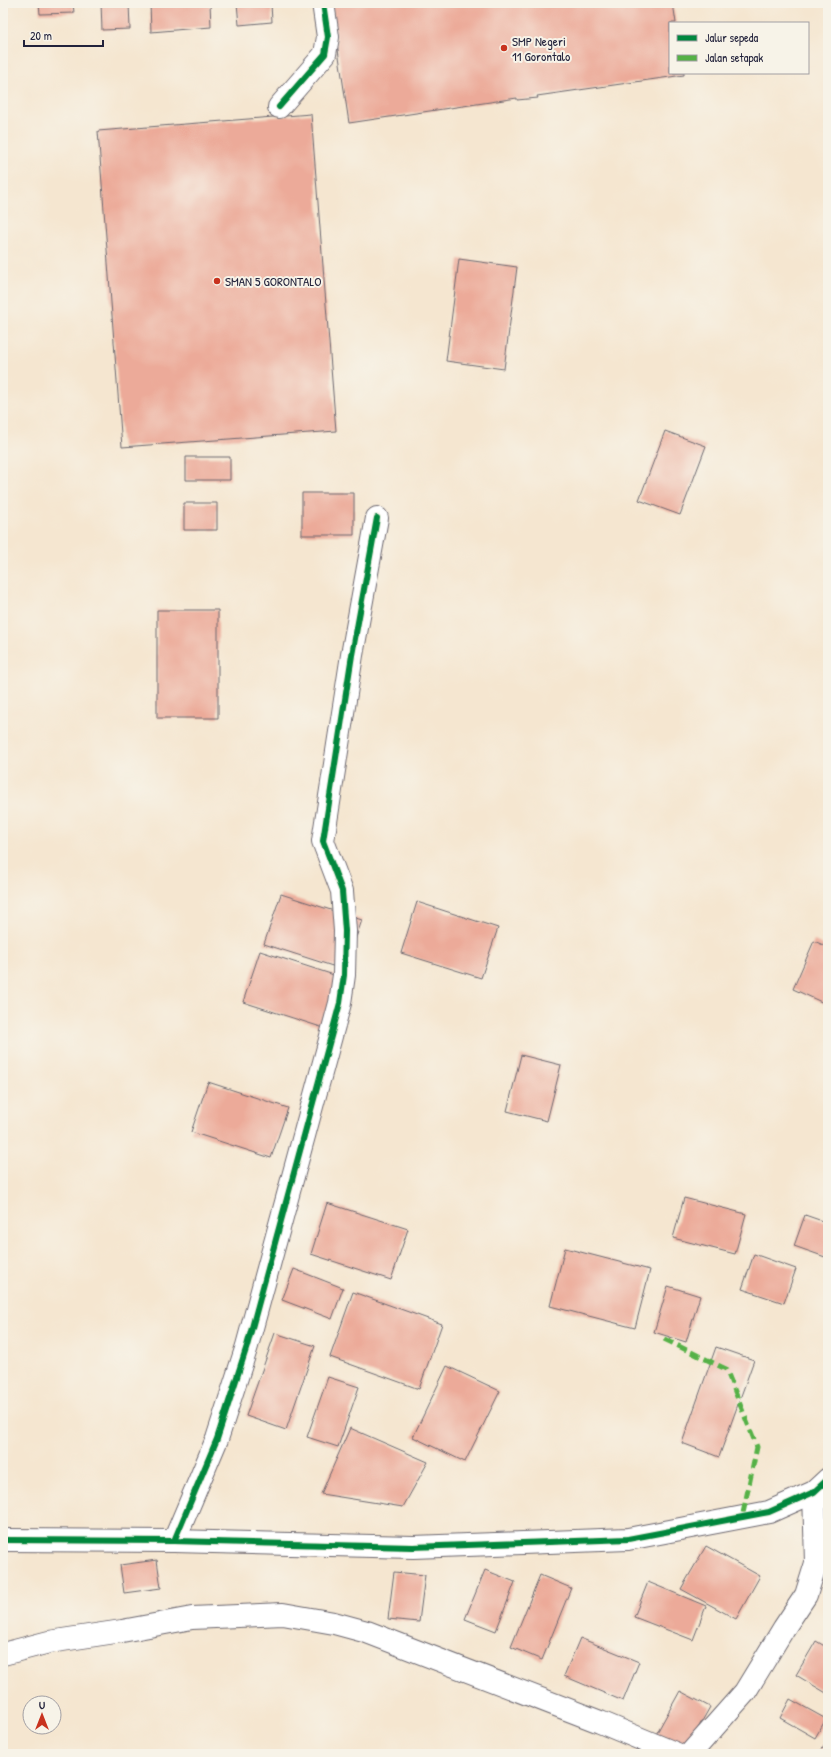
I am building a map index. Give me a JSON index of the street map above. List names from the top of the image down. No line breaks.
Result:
{"places":["SMP Negeri 11 Gorontalo","SMAN 5 GORONTALO"],"legend":["Jalur sepeda","Jalan setapak"],"scale_bar":"20 m","north":"top"}
